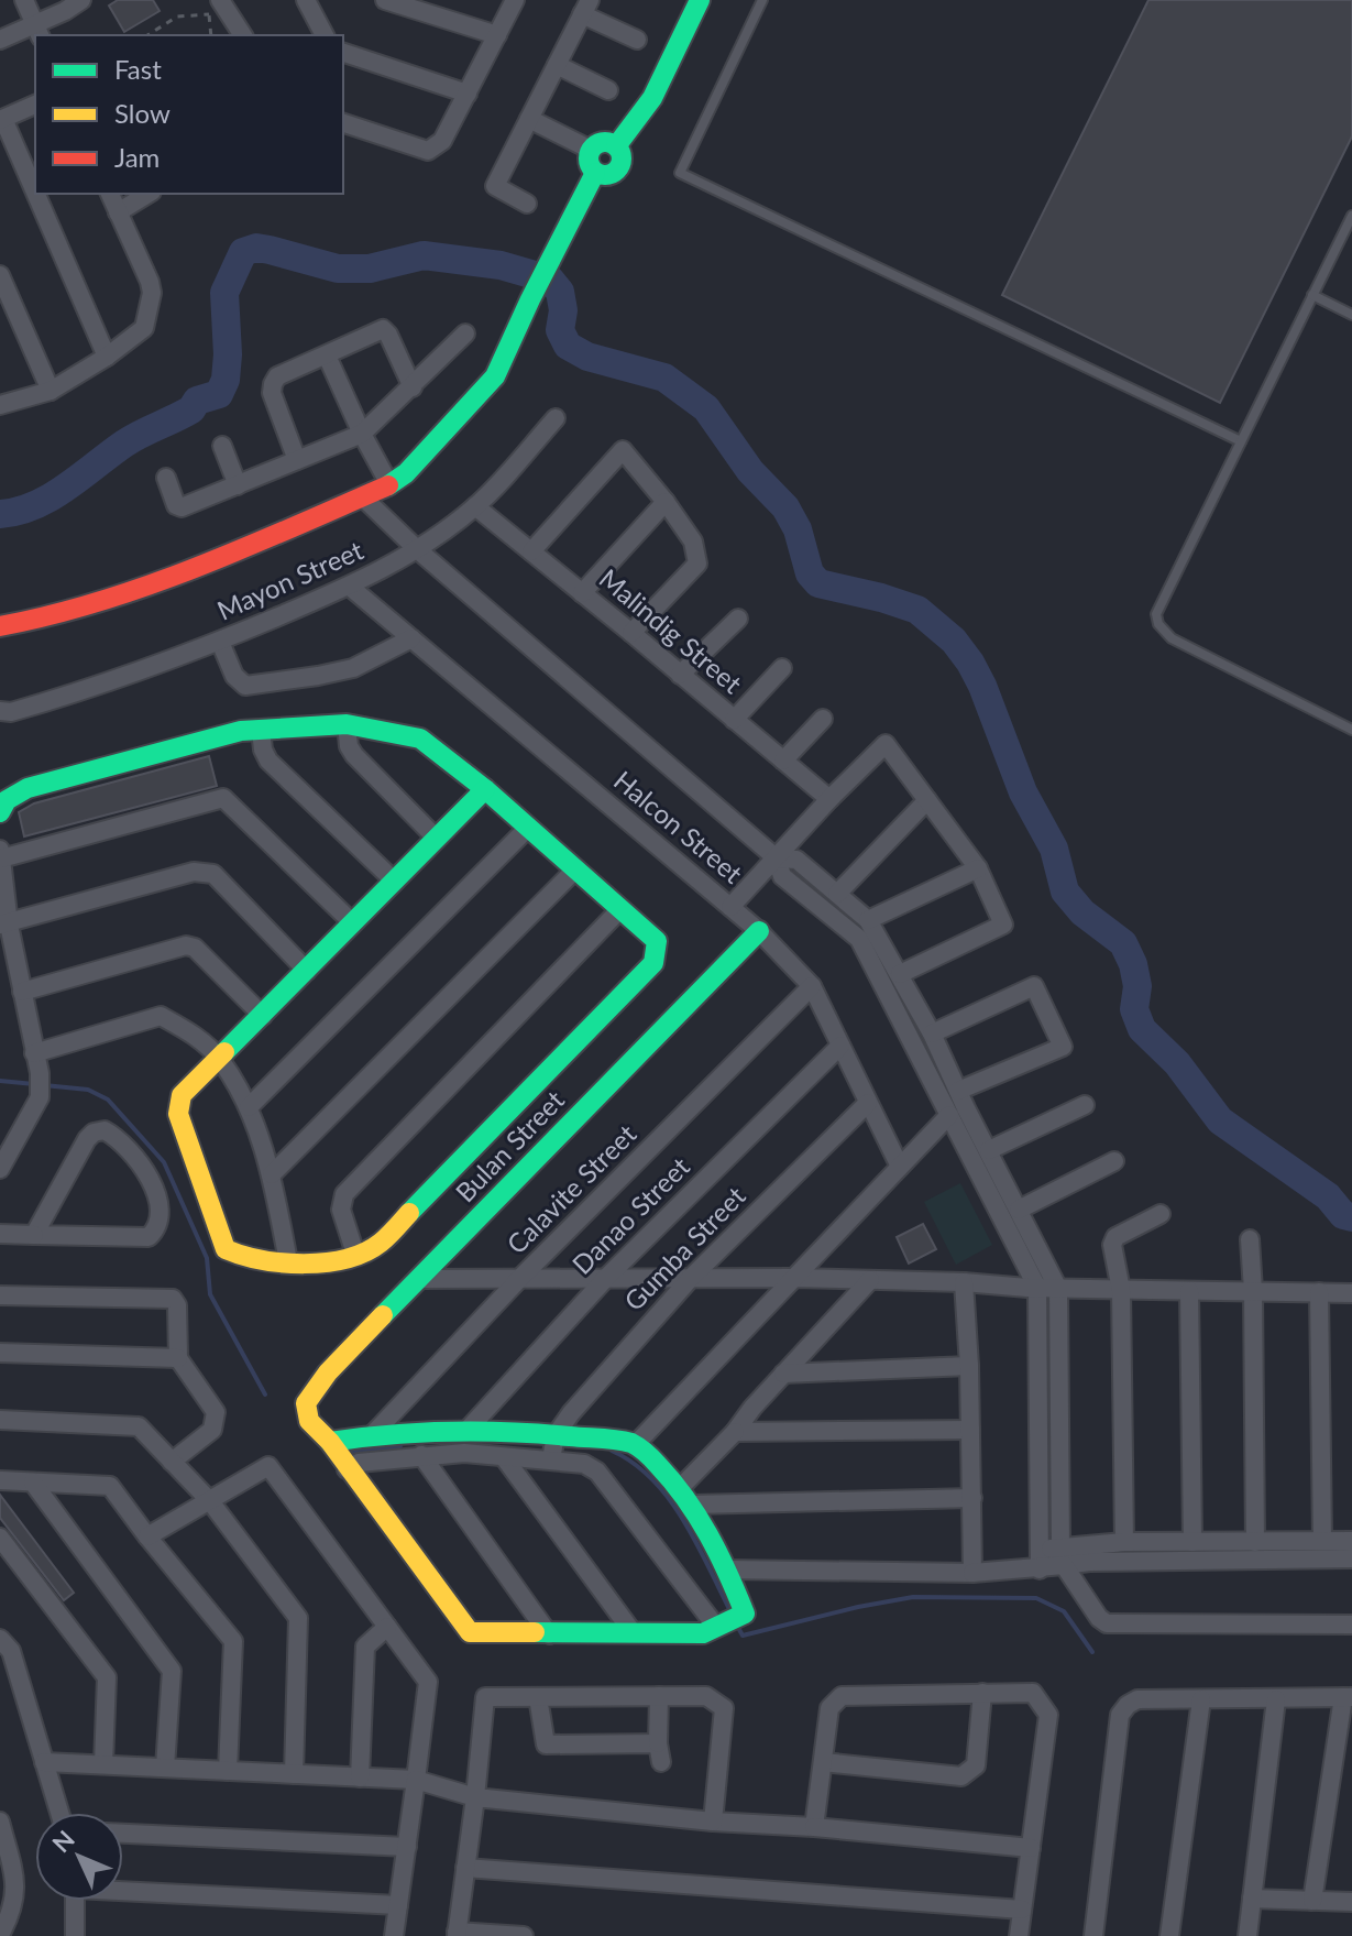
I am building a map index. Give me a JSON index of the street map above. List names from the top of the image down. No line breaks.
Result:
{"streets":{"street":["Mayon Street","Malindig Street","Halcon Street","Bulan Street","Calavite Street","Danao Street","Gumba Street"]},"crossings":[["Mayon Street","Malindig Street"],["Mayon Street","Halcon Street"],["Halcon Street","Bulan Street"],["Halcon Street","Calavite Street"],["Halcon Street","Danao Street"],["Halcon Street","Gumba Street"]],"legend":["Fast","Slow","Jam"],"north":"top left"}
